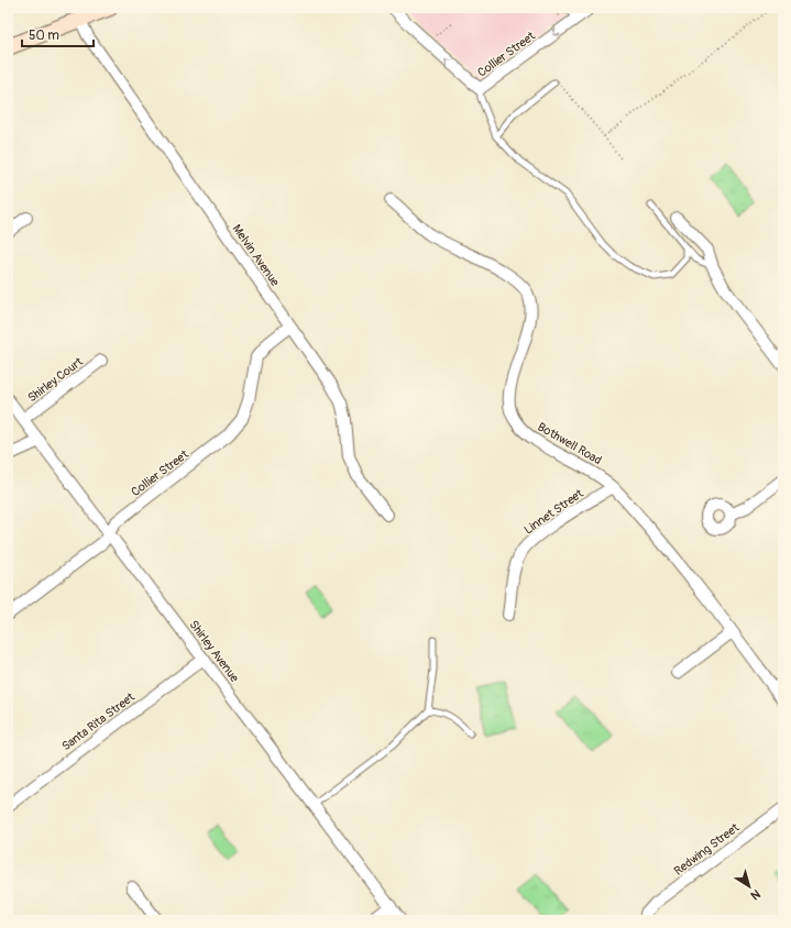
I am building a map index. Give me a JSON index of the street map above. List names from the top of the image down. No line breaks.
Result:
{"streets":{"street":["Collier Street","Melvin Avenue","Shirley Court","Bothwell Road","Linnet Street","Shirley Avenue","Santa Rita Street","Redwing Street"]},"crossings":[["Collier Street","Melvin Avenue"],["Collier Street","Shirley Avenue"],["Shirley Court","Shirley Avenue"],["Bothwell Road","Linnet Street"],["Shirley Avenue","Santa Rita Street"]],"scale_bar":"50 m","north":"bottom right"}
